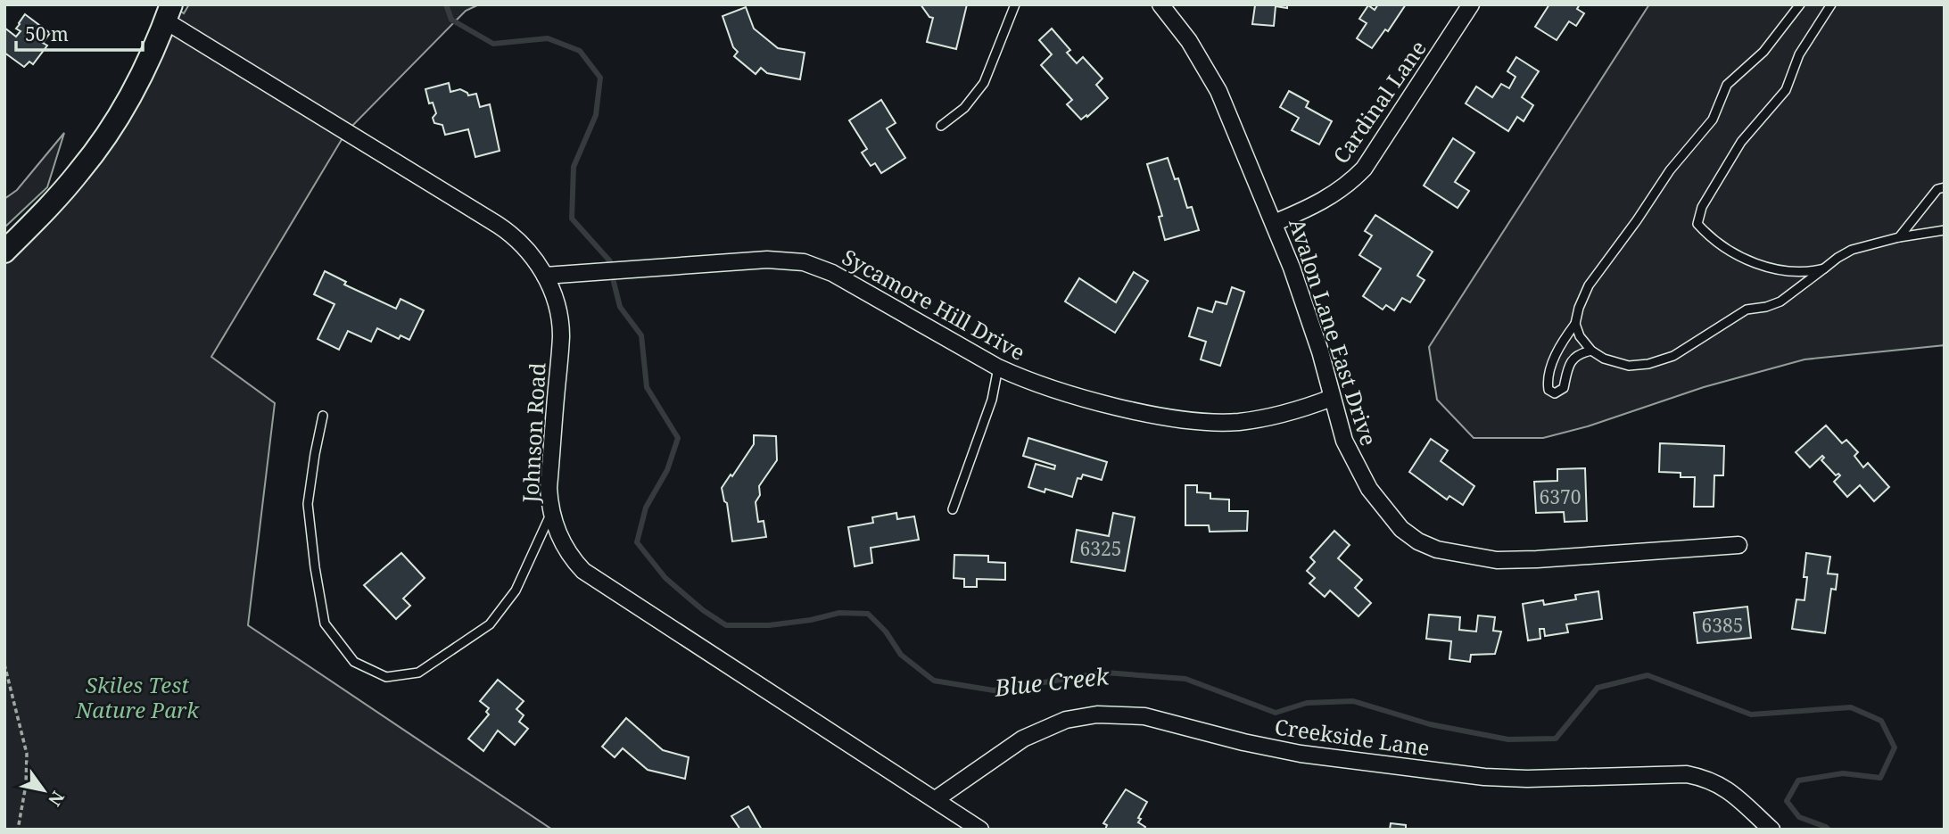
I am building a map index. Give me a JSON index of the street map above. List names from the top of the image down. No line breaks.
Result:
{"streets":{"street":["Cardinal Lane","Sycamore Hill Drive","Avalon Lane East Drive","Johnson Road","Creekside Lane"]},"crossings":[["Cardinal Lane","Avalon Lane East Drive"],["Sycamore Hill Drive","Avalon Lane East Drive"],["Sycamore Hill Drive","Johnson Road"],["Johnson Road","Creekside Lane"]],"water":["Blue Creek"],"parks":["Skiles Test Nature Park"],"house_numbers":["6370","6325","6385"],"scale_bar":"50 m","north":"bottom right"}
